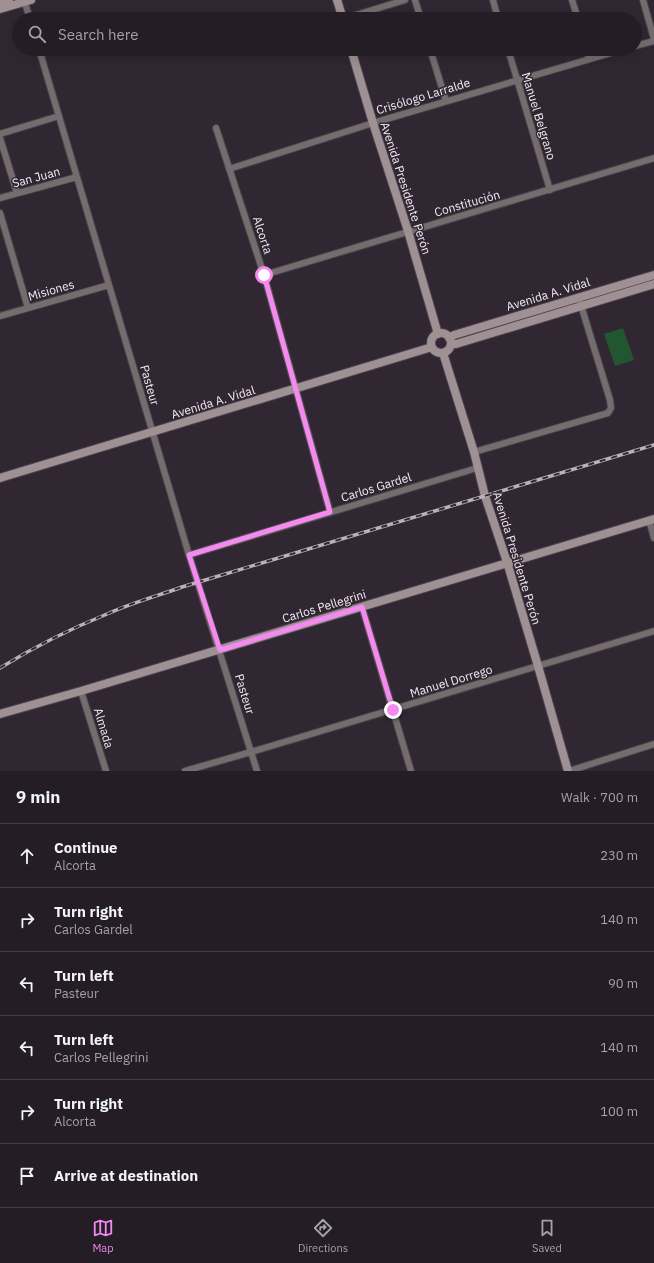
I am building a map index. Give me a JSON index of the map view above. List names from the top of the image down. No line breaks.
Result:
{"streets":{"main road":["Avenida Presidente Perón","Avenida A. Vidal","Carlos Pellegrini"],"street":["Crisólogo Larralde","Manuel Belgrano","San Juan","Constitución","Alcorta","Misiones","Pasteur","Carlos Gardel","Manuel Dorrego","Almada"]},"crossings":[["Crisólogo Larralde","Manuel Belgrano"],["Crisólogo Larralde","Avenida Presidente Perón"],["Crisólogo Larralde","Alcorta"],["Manuel Belgrano","Constitución"],["San Juan","Pasteur"],["Avenida Presidente Perón","Constitución"],["Avenida Presidente Perón","Avenida A. Vidal"],["Avenida Presidente Perón","Carlos Gardel"],["Avenida Presidente Perón","Carlos Pellegrini"],["Avenida Presidente Perón","Manuel Dorrego"],["Constitución","Alcorta"],["Alcorta","Avenida A. Vidal"],["Alcorta","Carlos Gardel"],["Misiones","Pasteur"],["Avenida A. Vidal","Pasteur"],["Pasteur","Carlos Gardel"],["Pasteur","Carlos Pellegrini"],["Pasteur","Manuel Dorrego"],["Carlos Pellegrini","Almada"]],"page":{"search":"Search here","heading":["9 min","Walk · 700 m"],"list":[["Continue","Alcorta","230 m"],["Turn right","Carlos Gardel","140 m"],["Turn left","Pasteur","90 m"],["Turn left","Carlos Pellegrini","140 m"],["Turn right","Alcorta","100 m"],"Arrive at destination"],"nav":["Map","Directions","Saved"]}}
